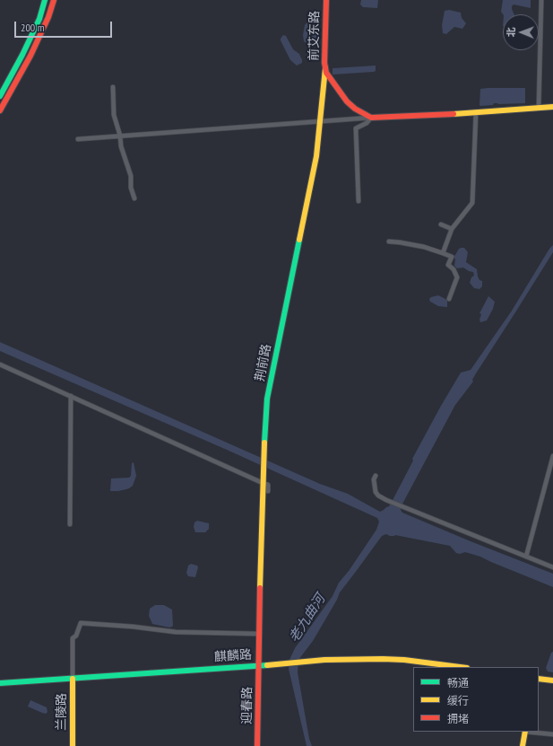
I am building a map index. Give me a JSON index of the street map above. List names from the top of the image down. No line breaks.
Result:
{"streets":{"street":["前艾东路","荆前路","麒麟路","迎春路","兰陵路"]},"crossings":[["前艾东路","荆前路"],["荆前路","麒麟路"],["荆前路","迎春路"],["麒麟路","迎春路"],["麒麟路","兰陵路"]],"water":["老九曲河"],"legend":["畅通","缓行","拥堵"],"scale_bar":"200 m","north":"left"}
